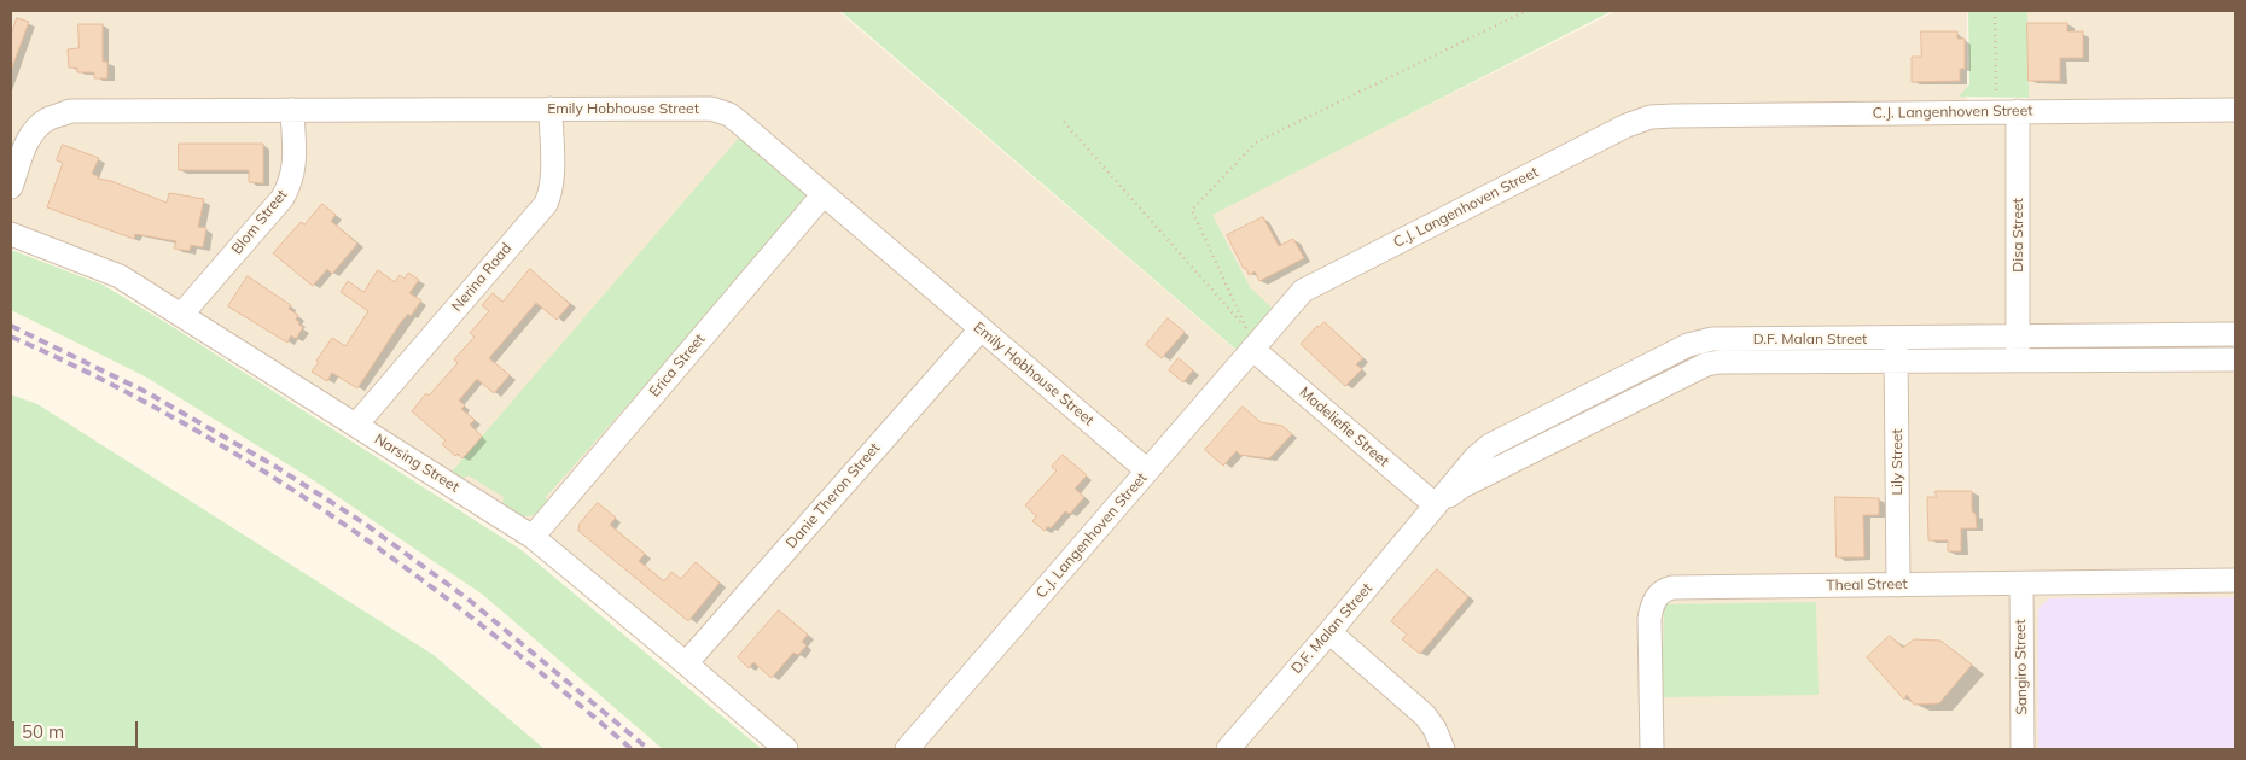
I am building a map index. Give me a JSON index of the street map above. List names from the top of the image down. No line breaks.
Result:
{"streets":{"street":["Emily Hobhouse Street","C.J. Langenhoven Street","Blom Street","Disa Street","Nerina Road","D.F. Malan Street","Erica Street","Madeliefie Street","Lily Street","Narsing Street","Danie Theron Street","Theal Street","Sangiro Street"]},"crossings":[["Emily Hobhouse Street","C.J. Langenhoven Street"],["Emily Hobhouse Street","Blom Street"],["Emily Hobhouse Street","Nerina Road"],["Emily Hobhouse Street","Erica Street"],["Emily Hobhouse Street","Danie Theron Street"],["C.J. Langenhoven Street","Disa Street"],["C.J. Langenhoven Street","Madeliefie Street"],["Blom Street","Narsing Street"],["Disa Street","D.F. Malan Street"],["Nerina Road","Narsing Street"],["D.F. Malan Street","Madeliefie Street"],["D.F. Malan Street","Lily Street"],["Erica Street","Narsing Street"],["Lily Street","Theal Street"],["Narsing Street","Danie Theron Street"],["Theal Street","Sangiro Street"]],"scale_bar":"50 m"}
